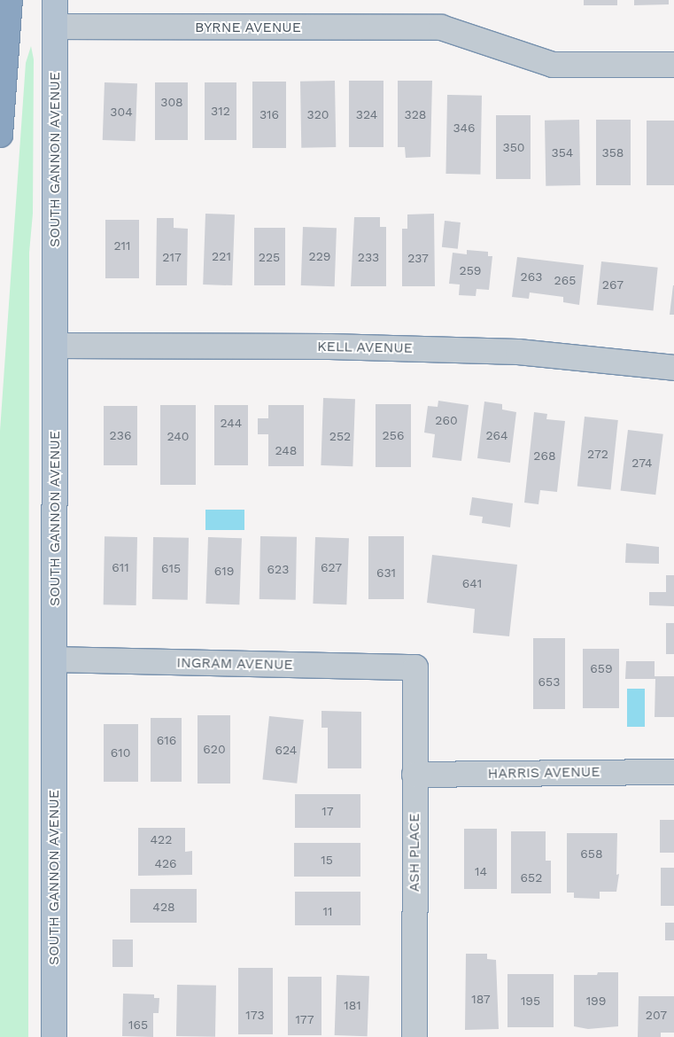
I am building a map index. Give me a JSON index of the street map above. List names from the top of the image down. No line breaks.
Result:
{"streets":{"main road":["SOUTH GANNON AVENUE"],"street":["BYRNE AVENUE","KELL AVENUE","INGRAM AVENUE","HARRIS AVENUE","ASH PLACE"]},"crossings":[["BYRNE AVENUE","SOUTH GANNON AVENUE"],["SOUTH GANNON AVENUE","KELL AVENUE"],["SOUTH GANNON AVENUE","INGRAM AVENUE"],["INGRAM AVENUE","ASH PLACE"],["HARRIS AVENUE","ASH PLACE"]],"house_numbers":["308","312","304","316","320","324","328","346","350","354","358","211","221","229","217","225","233","237","259","263","265","267","260","244","236","256","264","240","252","248","272","268","274","611","627","615","623","619","631","641","659","653","616","620","624","610","17","422","658","15","426","14","652","428","11","187","195","199","181","173","207","177","165"]}
